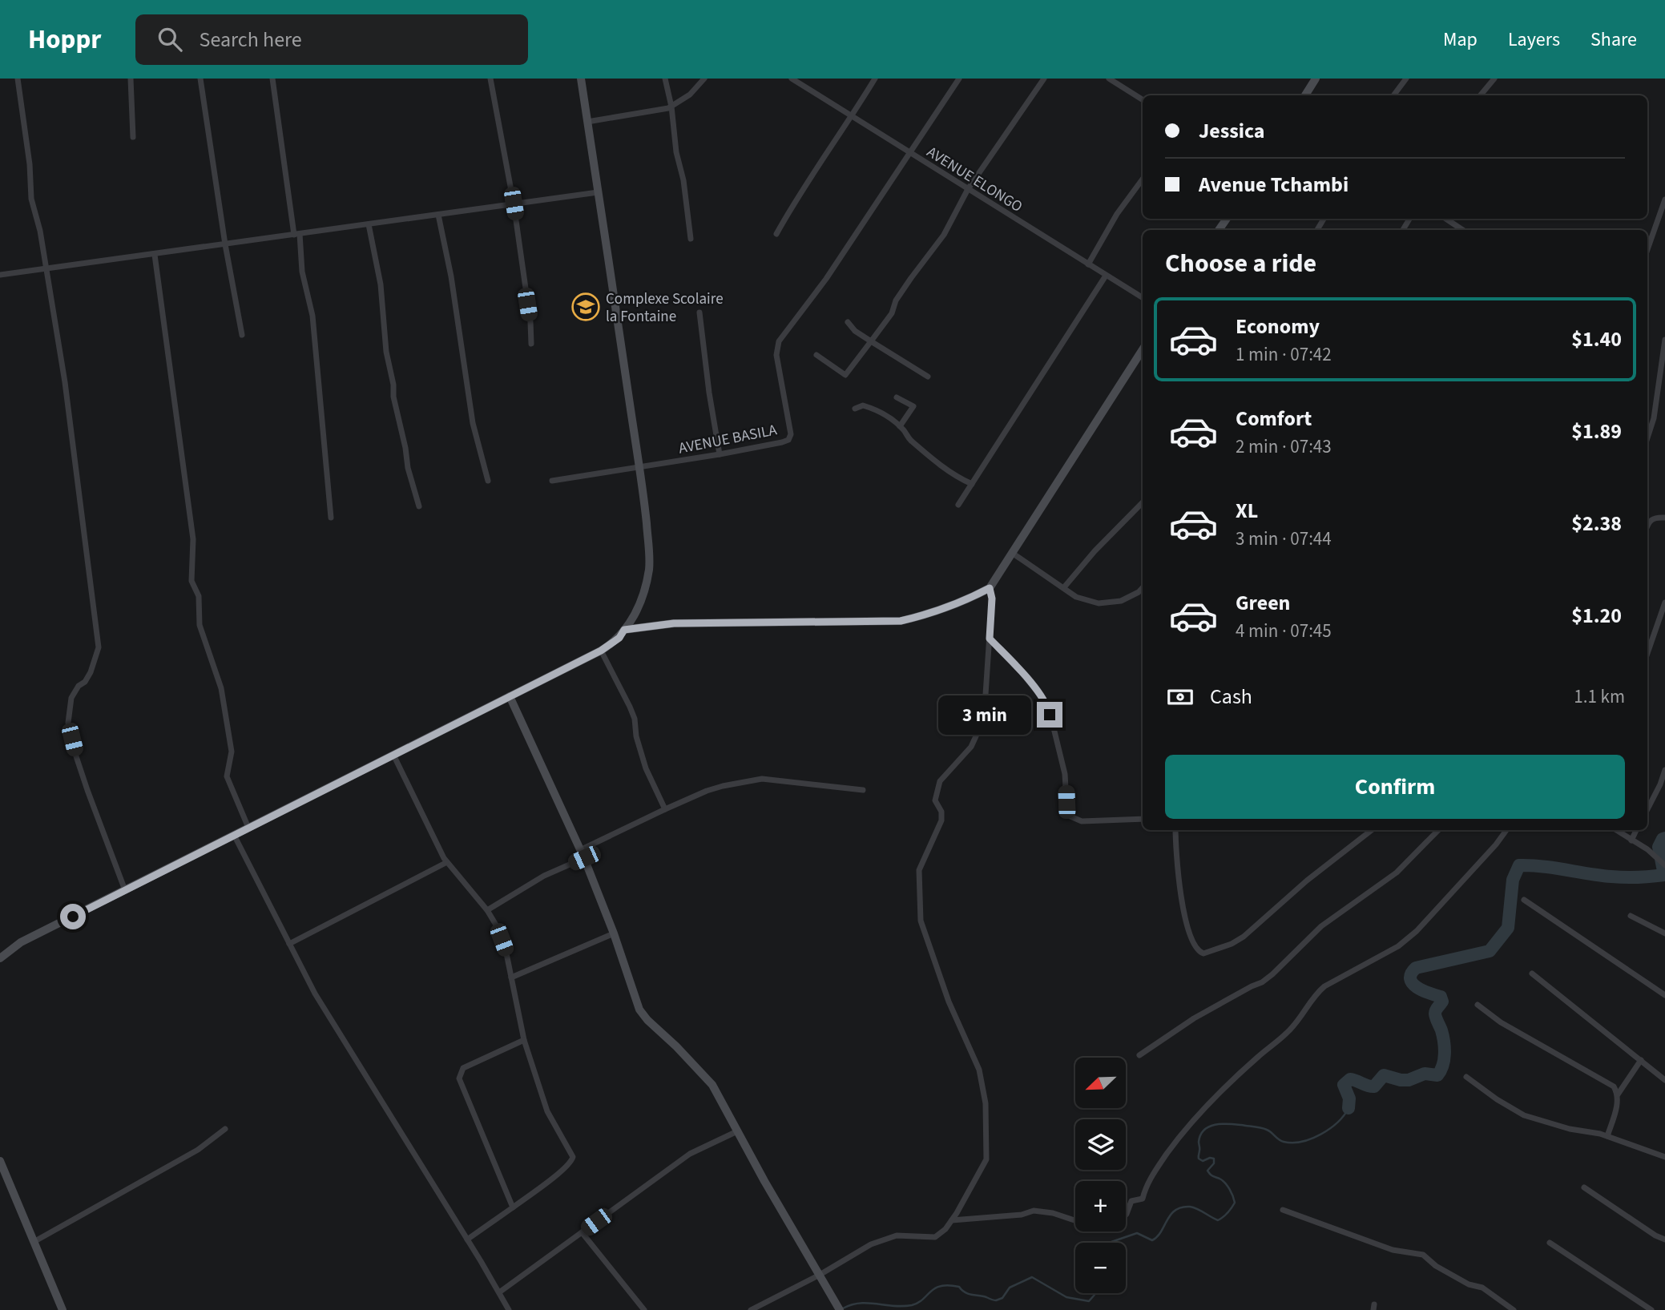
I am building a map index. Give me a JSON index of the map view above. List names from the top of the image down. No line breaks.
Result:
{"streets":{"street":["AVENUE ELONGO","AVENUE BASILA"]},"crossings":[["AVENUE ELONGO","AVENUE BASILA"]],"places":{"school or university":["Complexe Scolaire la Fontaine"]},"north":"bottom left","page":{"header":"Hoppr","search":"Search here","nav":["Map","Layers","Share"],"banner":["Jessica","Avenue Tchambi"],"heading":"Choose a ride","list":[{"name":"Economy","note":"1 min · 07:42","value":"$1.40"},{"name":"Comfort","note":"2 min · 07:43","value":"$1.89"},{"name":"XL","note":"3 min · 07:44","value":"$2.38"},{"name":"Green","note":"4 min · 07:45","value":"$1.20"}],"pay":["Cash","1.1 km"],"bubble":"3 min","buttons":"Confirm","map_buttons":["+","−"]}}
